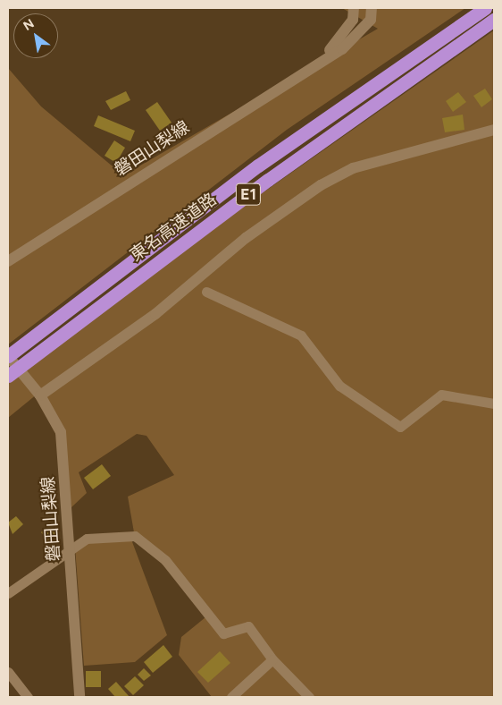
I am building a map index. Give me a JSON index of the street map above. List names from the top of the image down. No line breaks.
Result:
{"streets":{"highway":["E1","東名高速道路"],"main road":["磐田山梨線"]},"crossings":[["磐田山梨線","東名高速道路"]],"north":"top left"}
